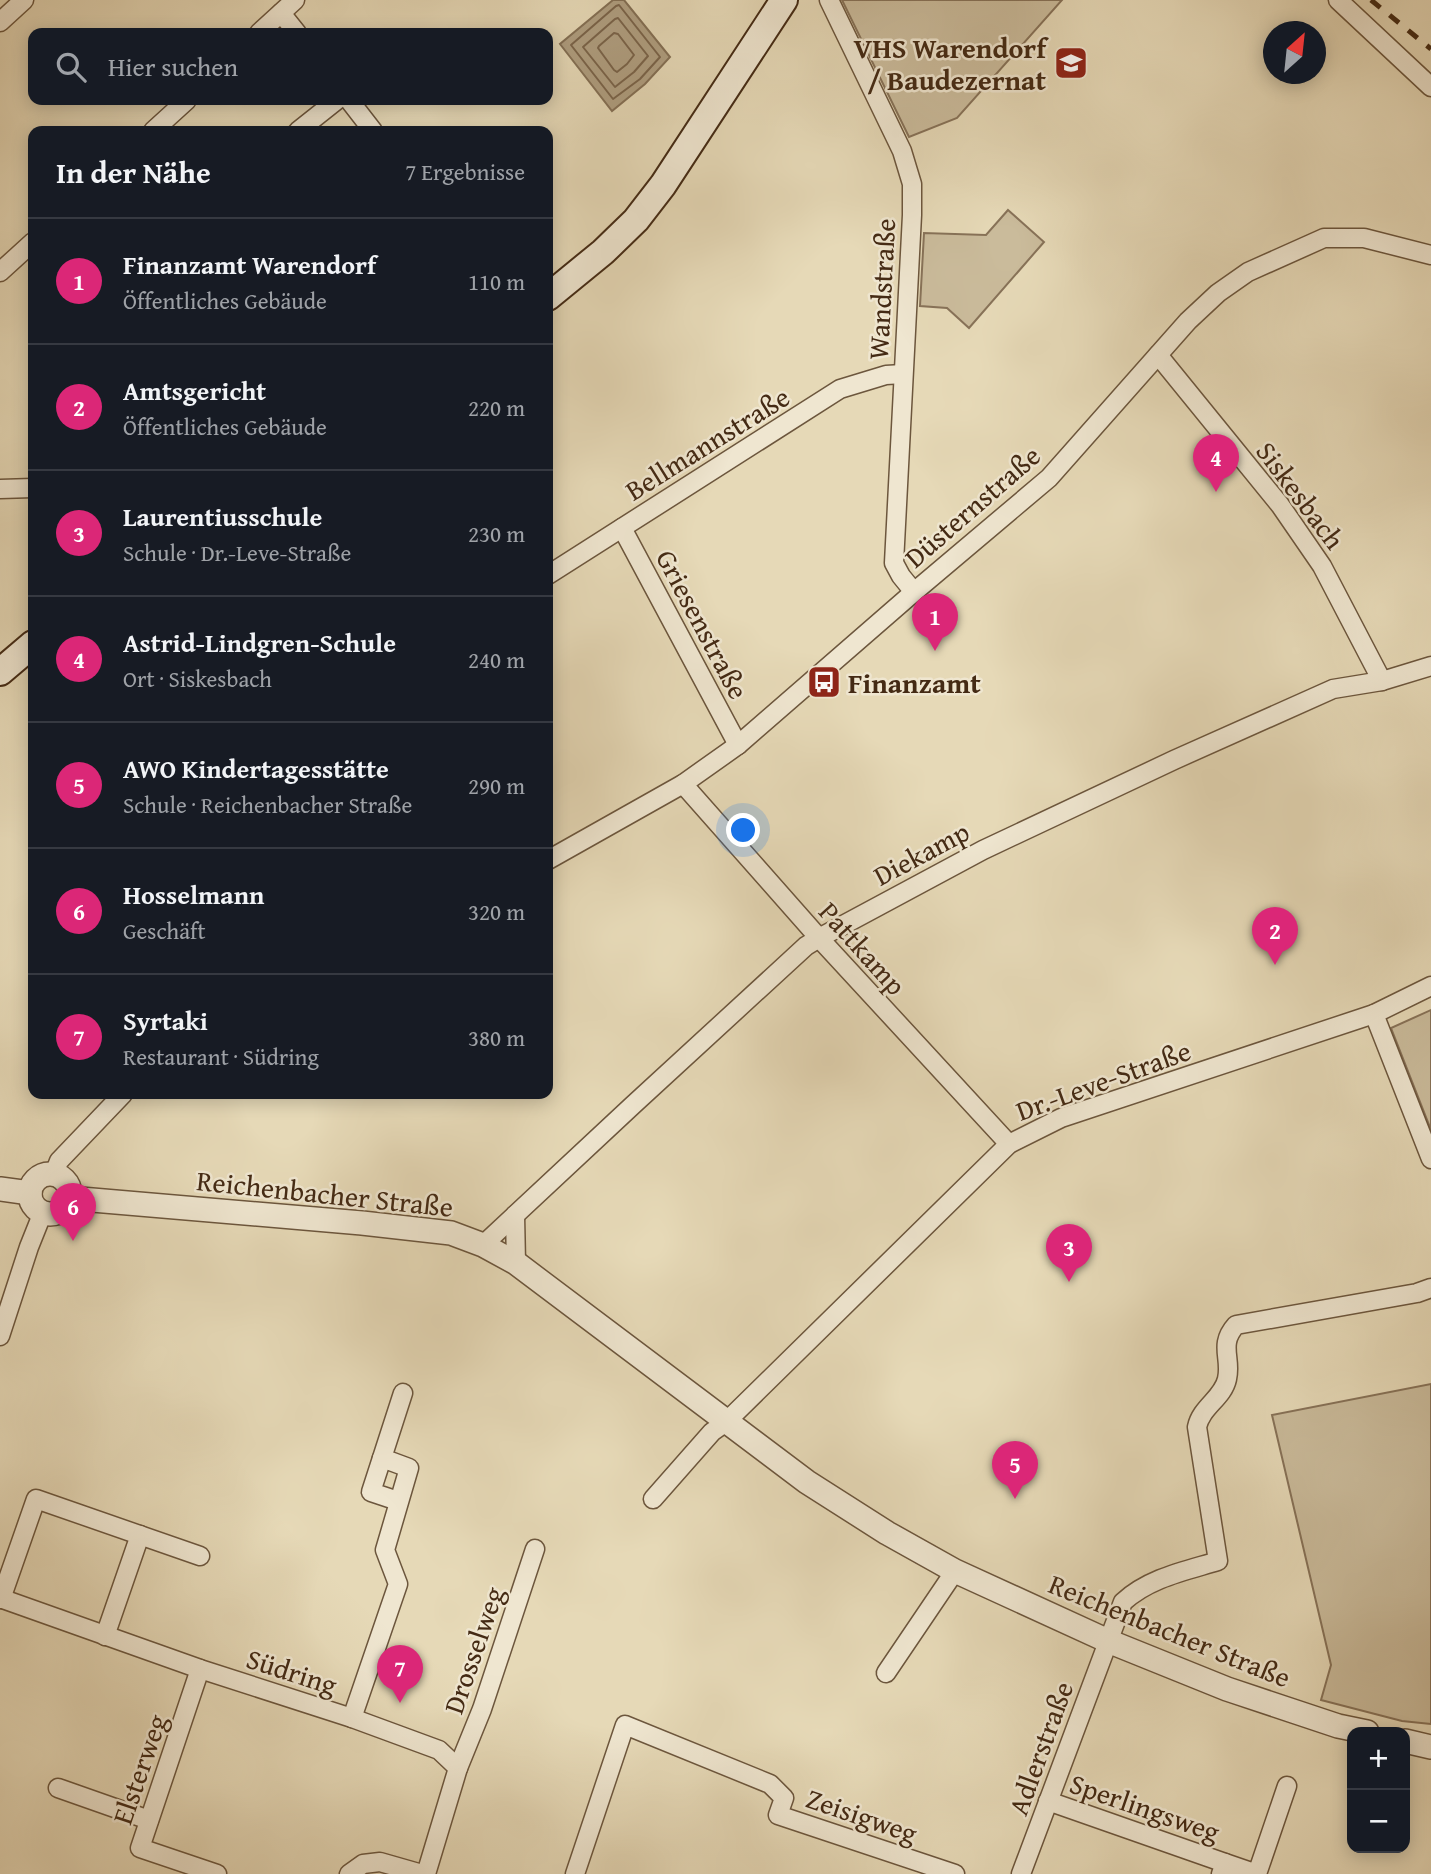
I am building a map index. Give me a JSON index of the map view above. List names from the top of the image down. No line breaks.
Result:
{"streets":{"street":["Wandstraße","Bellmannstraße","Siskesbach","Düsternstraße","Griesenstraße","Diekamp","Pattkamp","Dr.-Leve-Straße","Reichenbacher Straße","Drosselweg","Südring","Adlerstraße","Elsterweg","Sperlingsweg","Zeisigweg"]},"crossings":[["Wandstraße","Bellmannstraße"],["Wandstraße","Düsternstraße"],["Bellmannstraße","Griesenstraße"],["Siskesbach","Düsternstraße"],["Siskesbach","Diekamp"],["Düsternstraße","Griesenstraße"],["Düsternstraße","Pattkamp"],["Diekamp","Pattkamp"],["Diekamp","Reichenbacher Straße"],["Pattkamp","Dr.-Leve-Straße"],["Dr.-Leve-Straße","Reichenbacher Straße"],["Reichenbacher Straße","Adlerstraße"],["Drosselweg","Südring"],["Südring","Elsterweg"],["Adlerstraße","Sperlingsweg"]],"places":{"school or university":["VHS Warendorf / Baudezernat"],"bus stop":["Finanzamt"]},"north":"top right","page":{"search":"Hier suchen","heading":["In der Nähe","7 Ergebnisse"],"list":[{"mark":"1","name":"Finanzamt Warendorf","note":"Öffentliches Gebäude","value":"110 m"},{"mark":"2","name":"Amtsgericht","note":"Öffentliches Gebäude","value":"220 m"},{"mark":"3","name":"Laurentiusschule","note":"Schule · Dr.-Leve-Straße","value":"230 m"},{"mark":"4","name":"Astrid-Lindgren-Schule","note":"Ort · Siskesbach","value":"240 m"},{"mark":"5","name":"AWO Kindertagesstätte","note":"Schule · Reichenbacher Straße","value":"290 m"},{"mark":"6","name":"Hosselmann","note":"Geschäft","value":"320 m"},{"mark":"7","name":"Syrtaki","note":"Restaurant · Südring","value":"380 m"}],"pins":["4","1","2","6","3","5","7"],"map_buttons":["+","−"]}}
